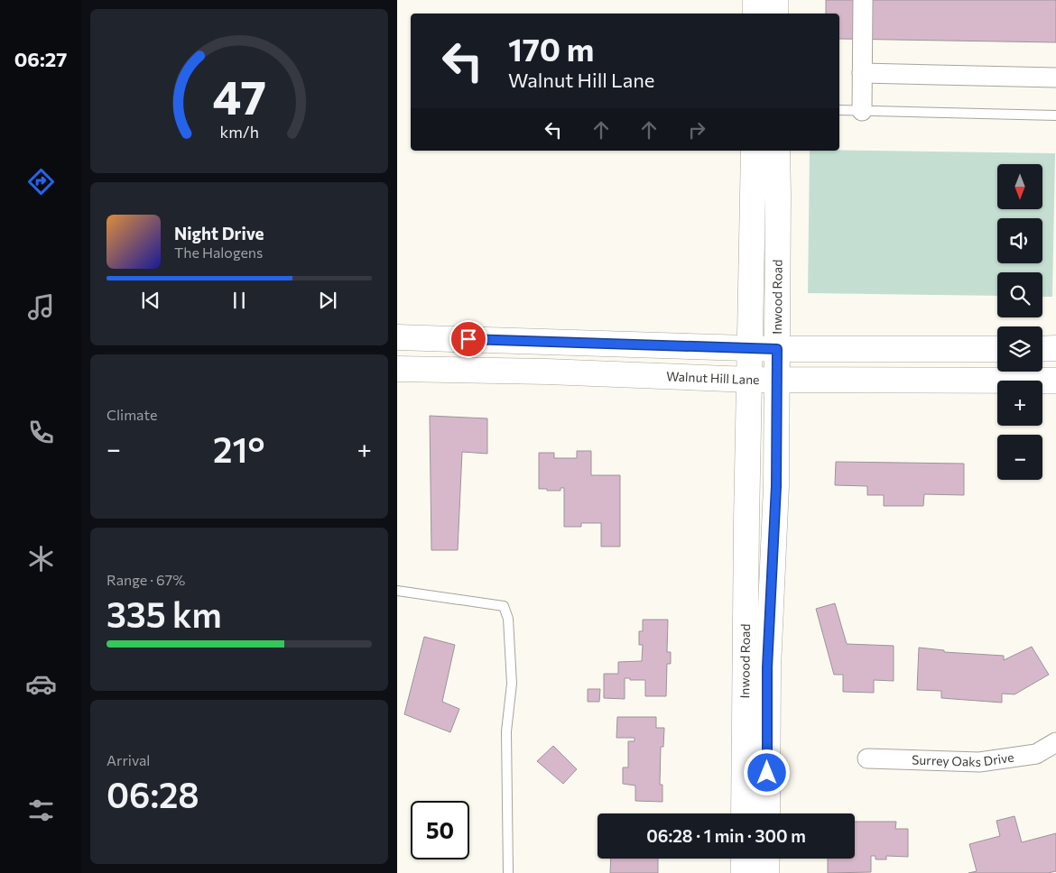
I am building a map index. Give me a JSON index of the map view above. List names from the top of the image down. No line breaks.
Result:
{"streets":{"main road":["Inwood Road","Walnut Hill Lane"],"street":["Surrey Oaks Drive"]},"crossings":[["Inwood Road","Walnut Hill Lane"]],"north":"bottom","page":{"tabs":"06:27","turn":["170 m","Walnut Hill Lane"],"map_buttons":["+","−"],"song":["Night Drive","The Halogens"],"tile":["Climate",["Range · 67%","335 km"],["Arrival","06:28"]],"heat":["−","21°","+"],"limit":"50","trip":"06:28 · 1 min · 300 m","gauge":["47","km/h"]}}
